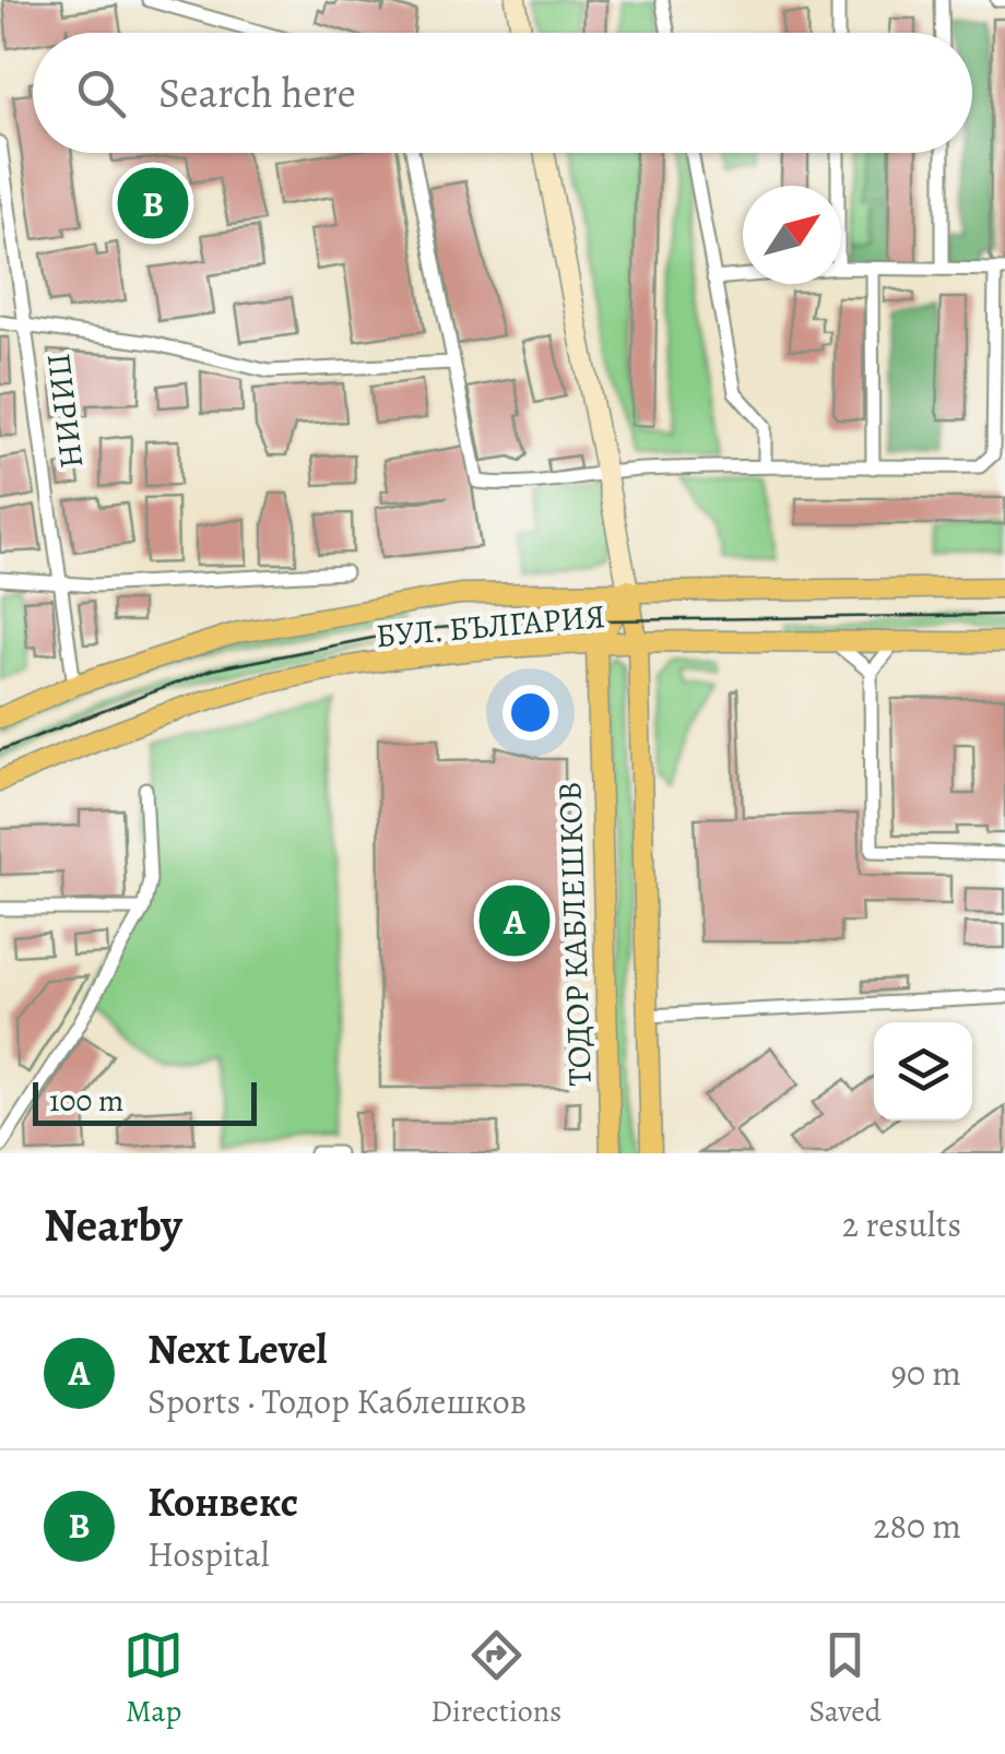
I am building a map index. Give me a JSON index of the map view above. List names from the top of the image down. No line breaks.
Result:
{"streets":{"main road":["БУЛ. БЪЛГАРИЯ","ТОДОР КАБЛЕШКОВ"],"street":["ПИРИН"]},"crossings":[["ПИРИН","БУЛ. БЪЛГАРИЯ"],["БУЛ. БЪЛГАРИЯ","ТОДОР КАБЛЕШКОВ"]],"scale_bar":"100 m","north":"top right","page":{"search":"Search here","pins":["B","A"],"scale":"100 m","heading":["Nearby","2 results"],"list":[{"mark":"A","name":"Next Level","note":"Sports · Тодор Каблешков","value":"90 m"},{"mark":"B","name":"Конвекс","note":"Hospital","value":"280 m"}],"nav":["Map","Directions","Saved"]}}
